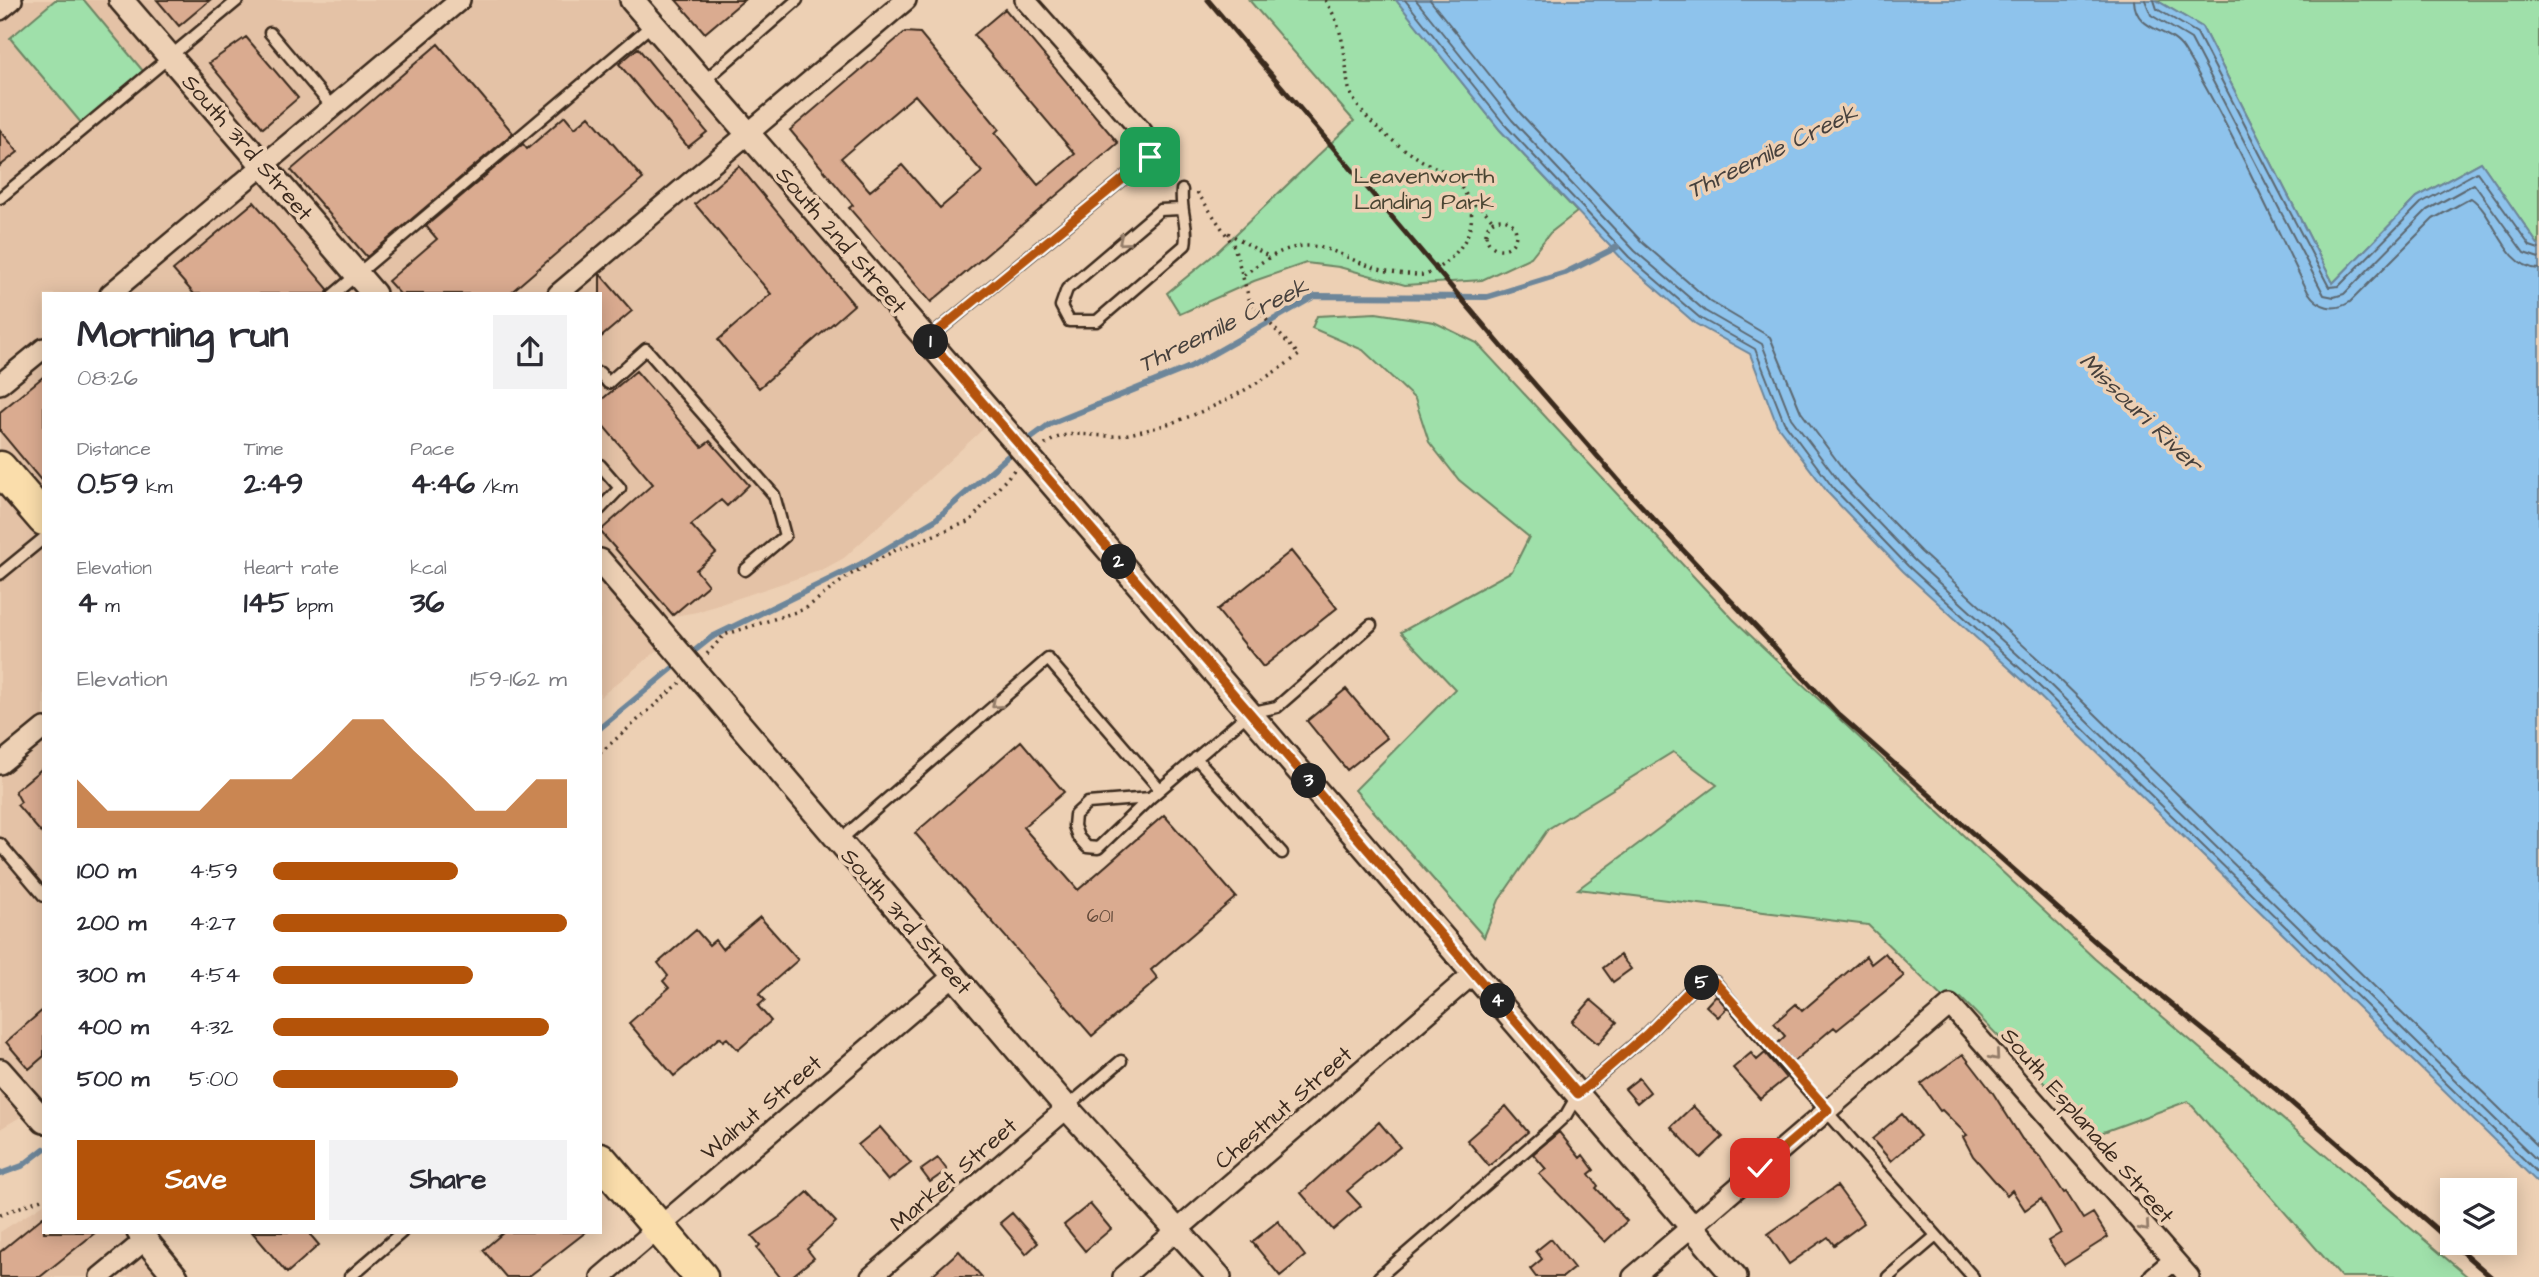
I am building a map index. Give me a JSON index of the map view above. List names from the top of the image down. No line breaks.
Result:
{"streets":{"street":["South 3rd Street","South 2nd Street","Walnut Street","Chestnut Street","South Esplanade Street","Market Street"]},"crossings":[["South 3rd Street","Walnut Street"],["South 3rd Street","Chestnut Street"],["South 3rd Street","Market Street"],["South 2nd Street","Chestnut Street"]],"water":["Threemile Creek","Missouri River"],"parks":["Leavenworth Landing Park"],"house_numbers":["601"],"page":{"heading":["Morning run","08:26"],"pins":["1","2","3","5","4"],"stats":[["Distance","0.59 km"],["Time","2:49"],["Pace","4:46 /km"],["Elevation","4 m"],["Heart rate","145 bpm"],["kcal","36"]],"chart":["Elevation","159–162 m"],"list":[{"name":"100 m","note":"4:59"},{"name":"200 m","note":"4:27"},{"name":"300 m","note":"4:54"},{"name":"400 m","note":"4:32"},{"name":"500 m","note":"5:00"}],"buttons":["Save","Share"]}}
